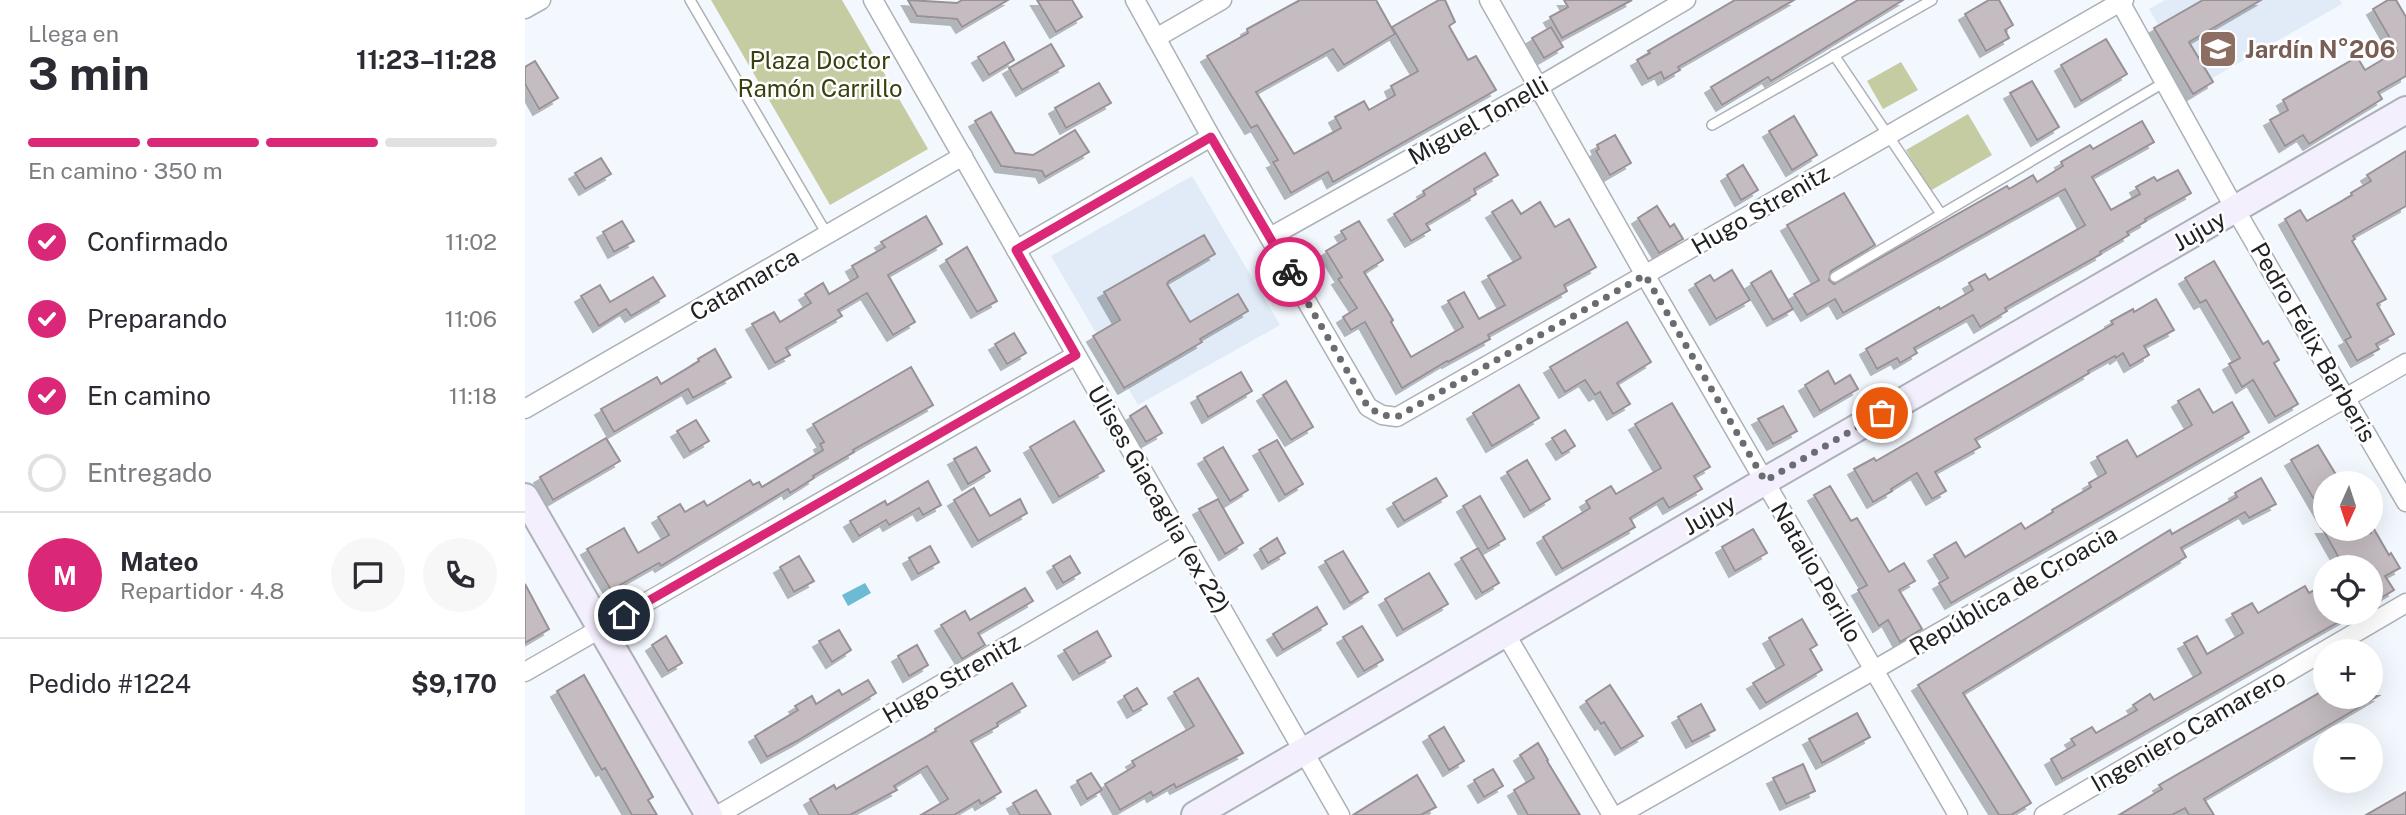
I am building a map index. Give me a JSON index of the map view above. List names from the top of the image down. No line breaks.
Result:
{"streets":{"main road":["Jujuy"],"street":["Miguel Tonelli","Hugo Strenitz","Catamarca","Pedro Félix Barberis","Ulises Giacaglia (ex 22)","Natalio Perillo","República de Croacia","Ingeniero Camarero"]},"crossings":[["Miguel Tonelli","Hugo Strenitz"],["Miguel Tonelli","Natalio Perillo"],["Hugo Strenitz","Pedro Félix Barberis"],["Hugo Strenitz","Ulises Giacaglia (ex 22)"],["Hugo Strenitz","Natalio Perillo"],["Jujuy","Pedro Félix Barberis"],["Jujuy","Ulises Giacaglia (ex 22)"],["Jujuy","Natalio Perillo"],["Catamarca","Ulises Giacaglia (ex 22)"],["Pedro Félix Barberis","República de Croacia"],["Natalio Perillo","República de Croacia"]],"parks":["Plaza Doctor Ramón Carrillo"],"places":{"school or university":["Jardín N°206"]},"north":"bottom","page":{"heading":["3 min","Llega en","11:23–11:28"],"panel":["Mateo","Repartidor · 4.8","Pedido #1224","$9,170"],"bar":"En camino · 350 m","list":[["Confirmado","11:02"],["Preparando","11:06"],["En camino","11:18"],"Entregado"],"map_buttons":["+","−"],"round":"M"}}
